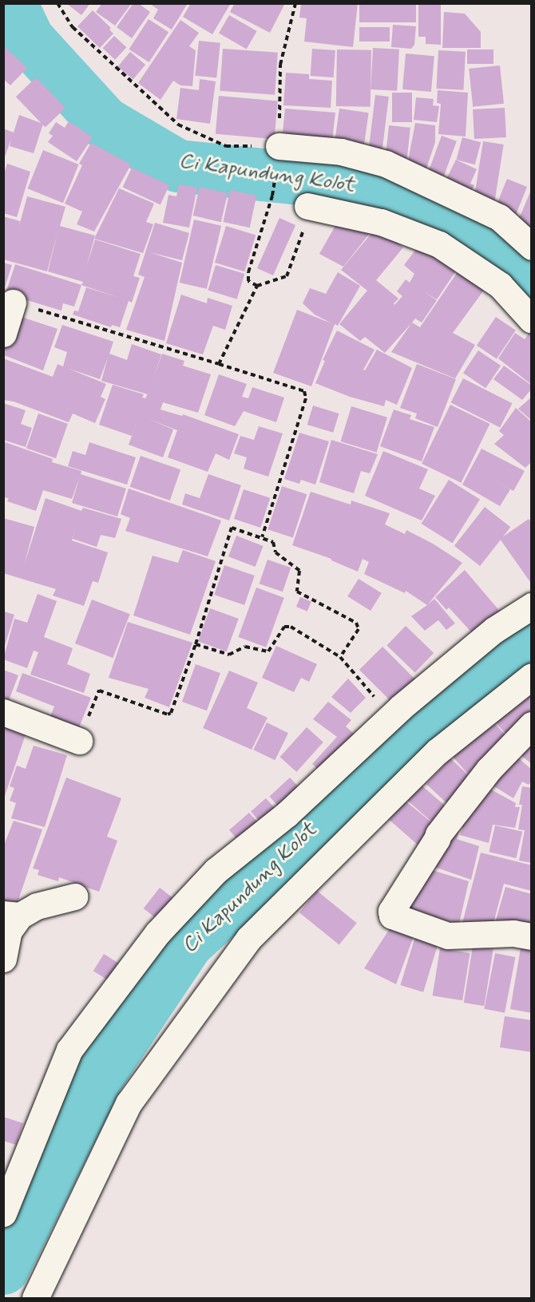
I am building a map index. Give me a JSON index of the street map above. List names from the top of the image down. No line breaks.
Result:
{"water":["Ci Kapundung Kolot"]}
